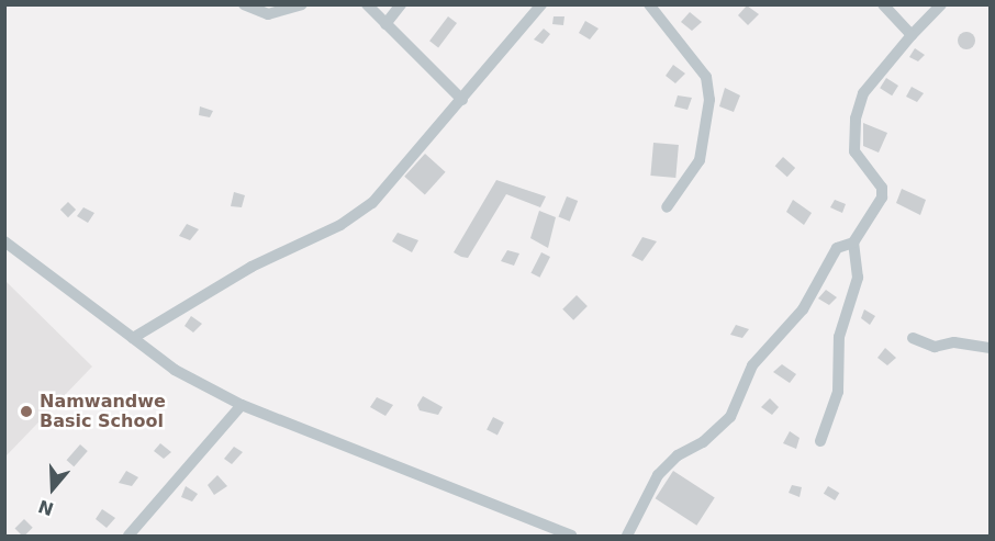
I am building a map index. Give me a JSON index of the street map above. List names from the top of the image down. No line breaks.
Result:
{"places":["Namwandwe Basic School"],"north":"bottom"}
